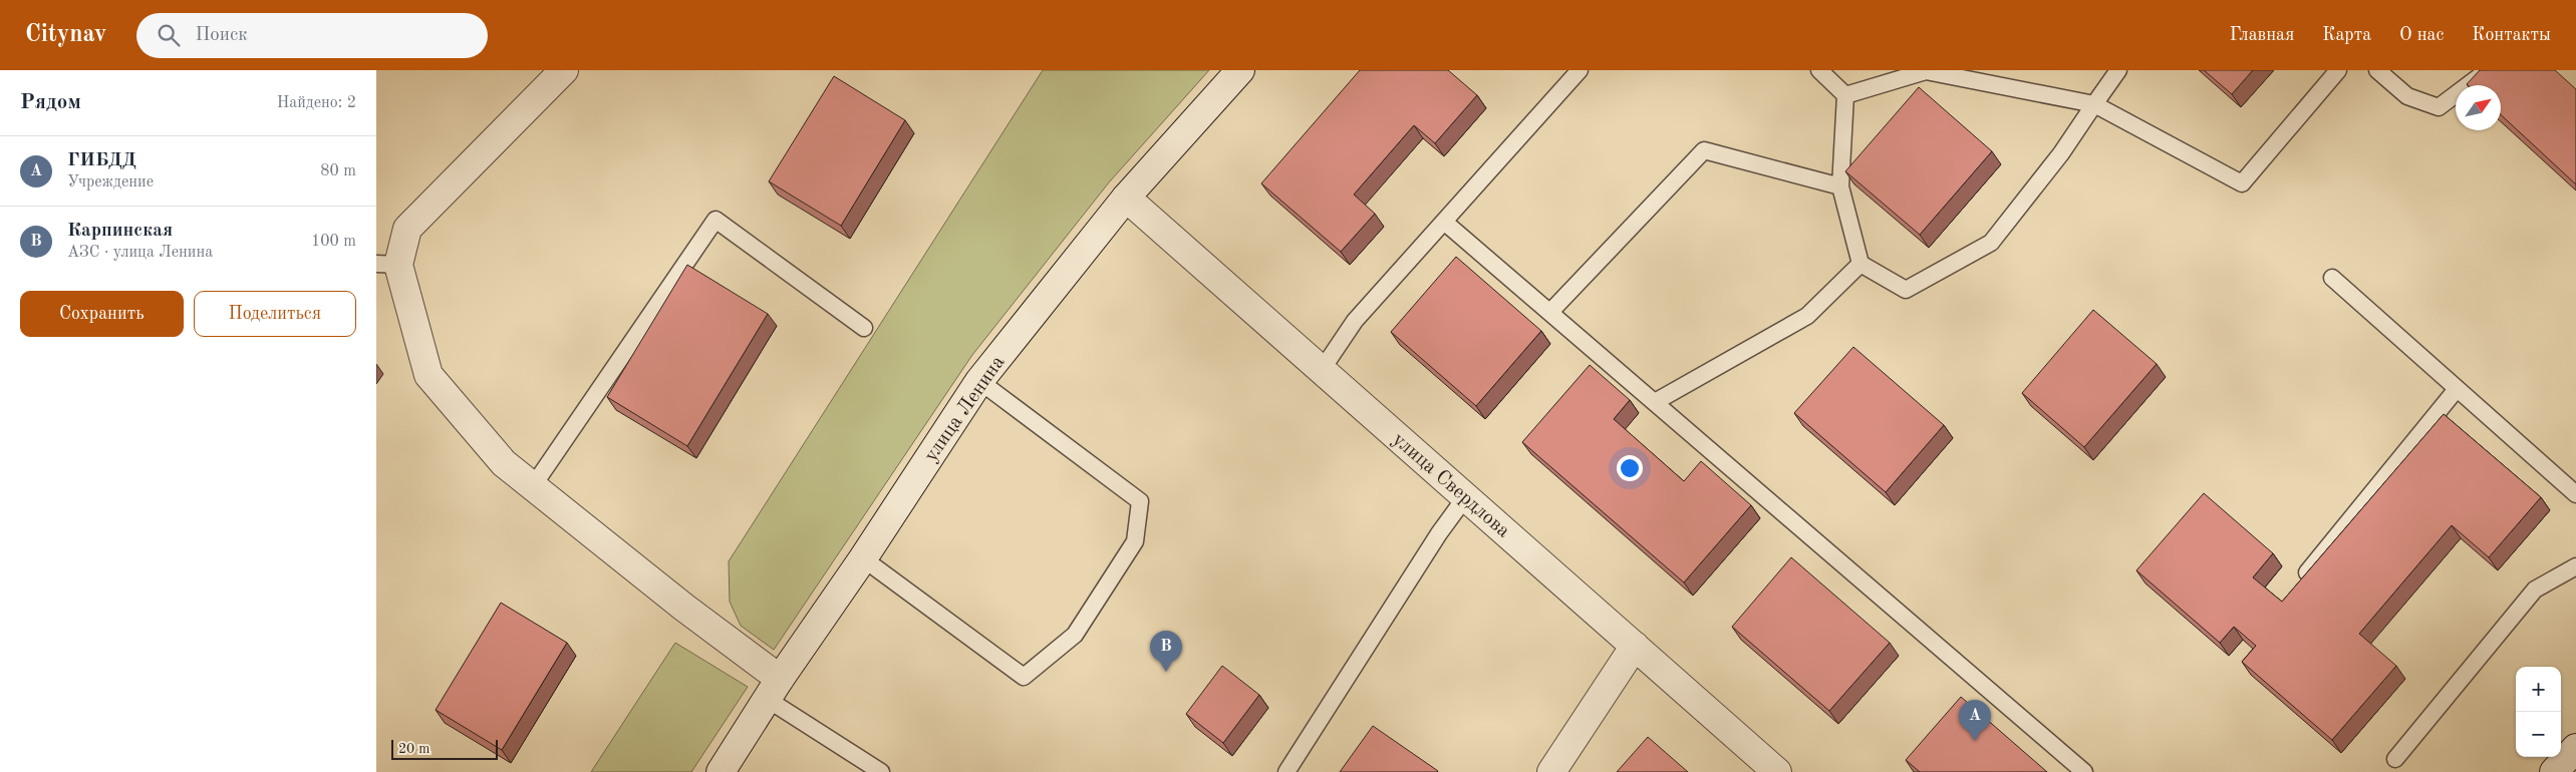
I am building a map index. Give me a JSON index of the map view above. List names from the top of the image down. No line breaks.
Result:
{"streets":{"street":["улица Ленина","улица Свердлова"]},"crossings":[["улица Ленина","улица Свердлова"]],"scale_bar":"20 m","north":"top right","page":{"header":"Citynav","search":"Поиск","nav":["Главная","Карта","О нас","Контакты"],"heading":["Рядом","Найдено: 2"],"list":[{"mark":"A","name":"ГИБДД","note":"Учреждение","value":"80 m"},{"mark":"B","name":"Карпинская","note":"АЗС · улица Ленина","value":"100 m"}],"buttons":["Сохранить","Поделиться"],"pins":["B","A"],"map_buttons":["+","−"],"scale":"20 m"}}
